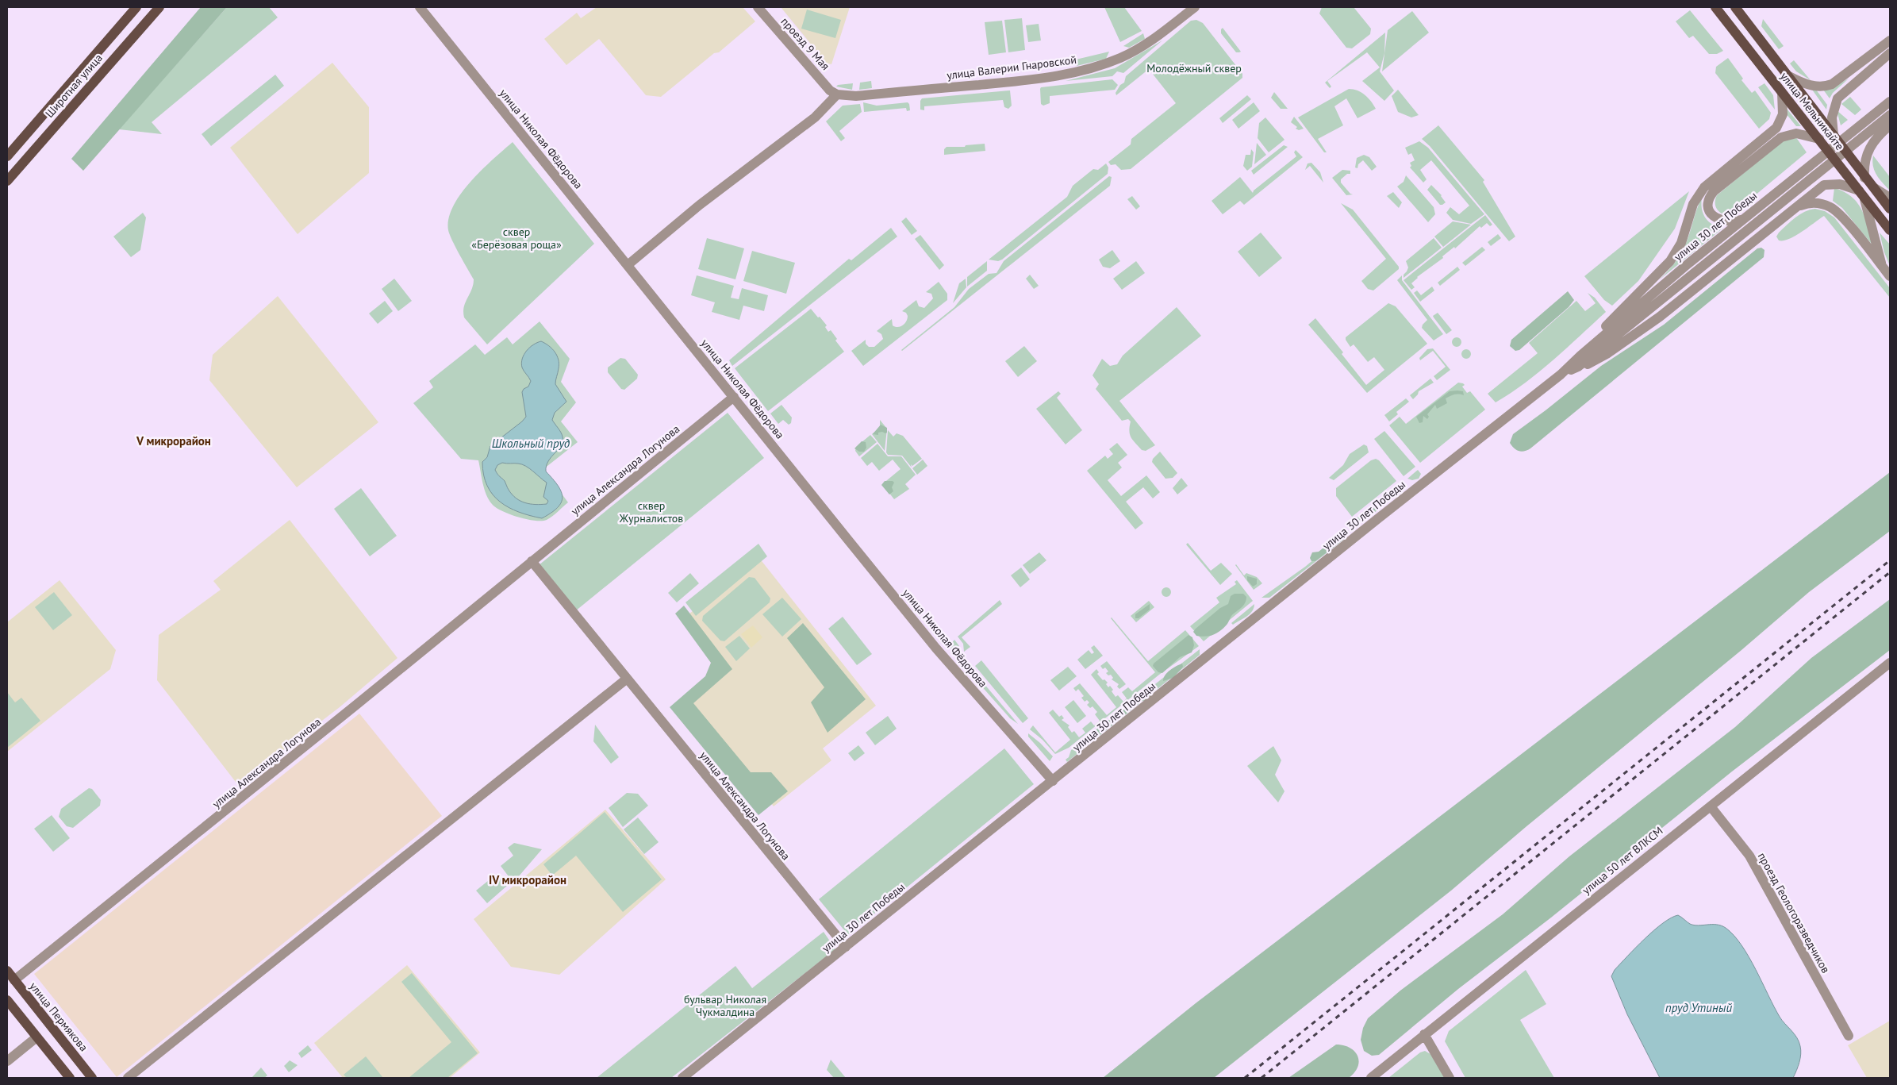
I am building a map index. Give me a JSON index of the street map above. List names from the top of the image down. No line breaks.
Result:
{"streets":{"main road":["Широтная улица","улица Мельникайте","улица Пермякова"],"street":["проезд 9 Мая","улица Валерии Гнаровской","улица Николая Фёдорова","улица 30 лет Победы","улица Александра Логунова","улица 50 лет ВЛКСМ","проезд Геологоразведчиков"]},"crossings":[["проезд 9 Мая","улица Валерии Гнаровской"],["улица Николая Фёдорова","улица 30 лет Победы"],["улица Николая Фёдорова","улица Александра Логунова"],["улица 30 лет Победы","улица Александра Логунова"],["улица Александра Логунова","улица Пермякова"],["улица 50 лет ВЛКСМ","проезд Геологоразведчиков"]],"districts":["V микрорайон","IV микрорайон"],"water":["Школьный пруд","пруд Утиный"],"parks":["Молодёжный сквер","сквер «Берёзовая роща»","сквер Журналистов","бульвар Николая Чукмалдина"]}
